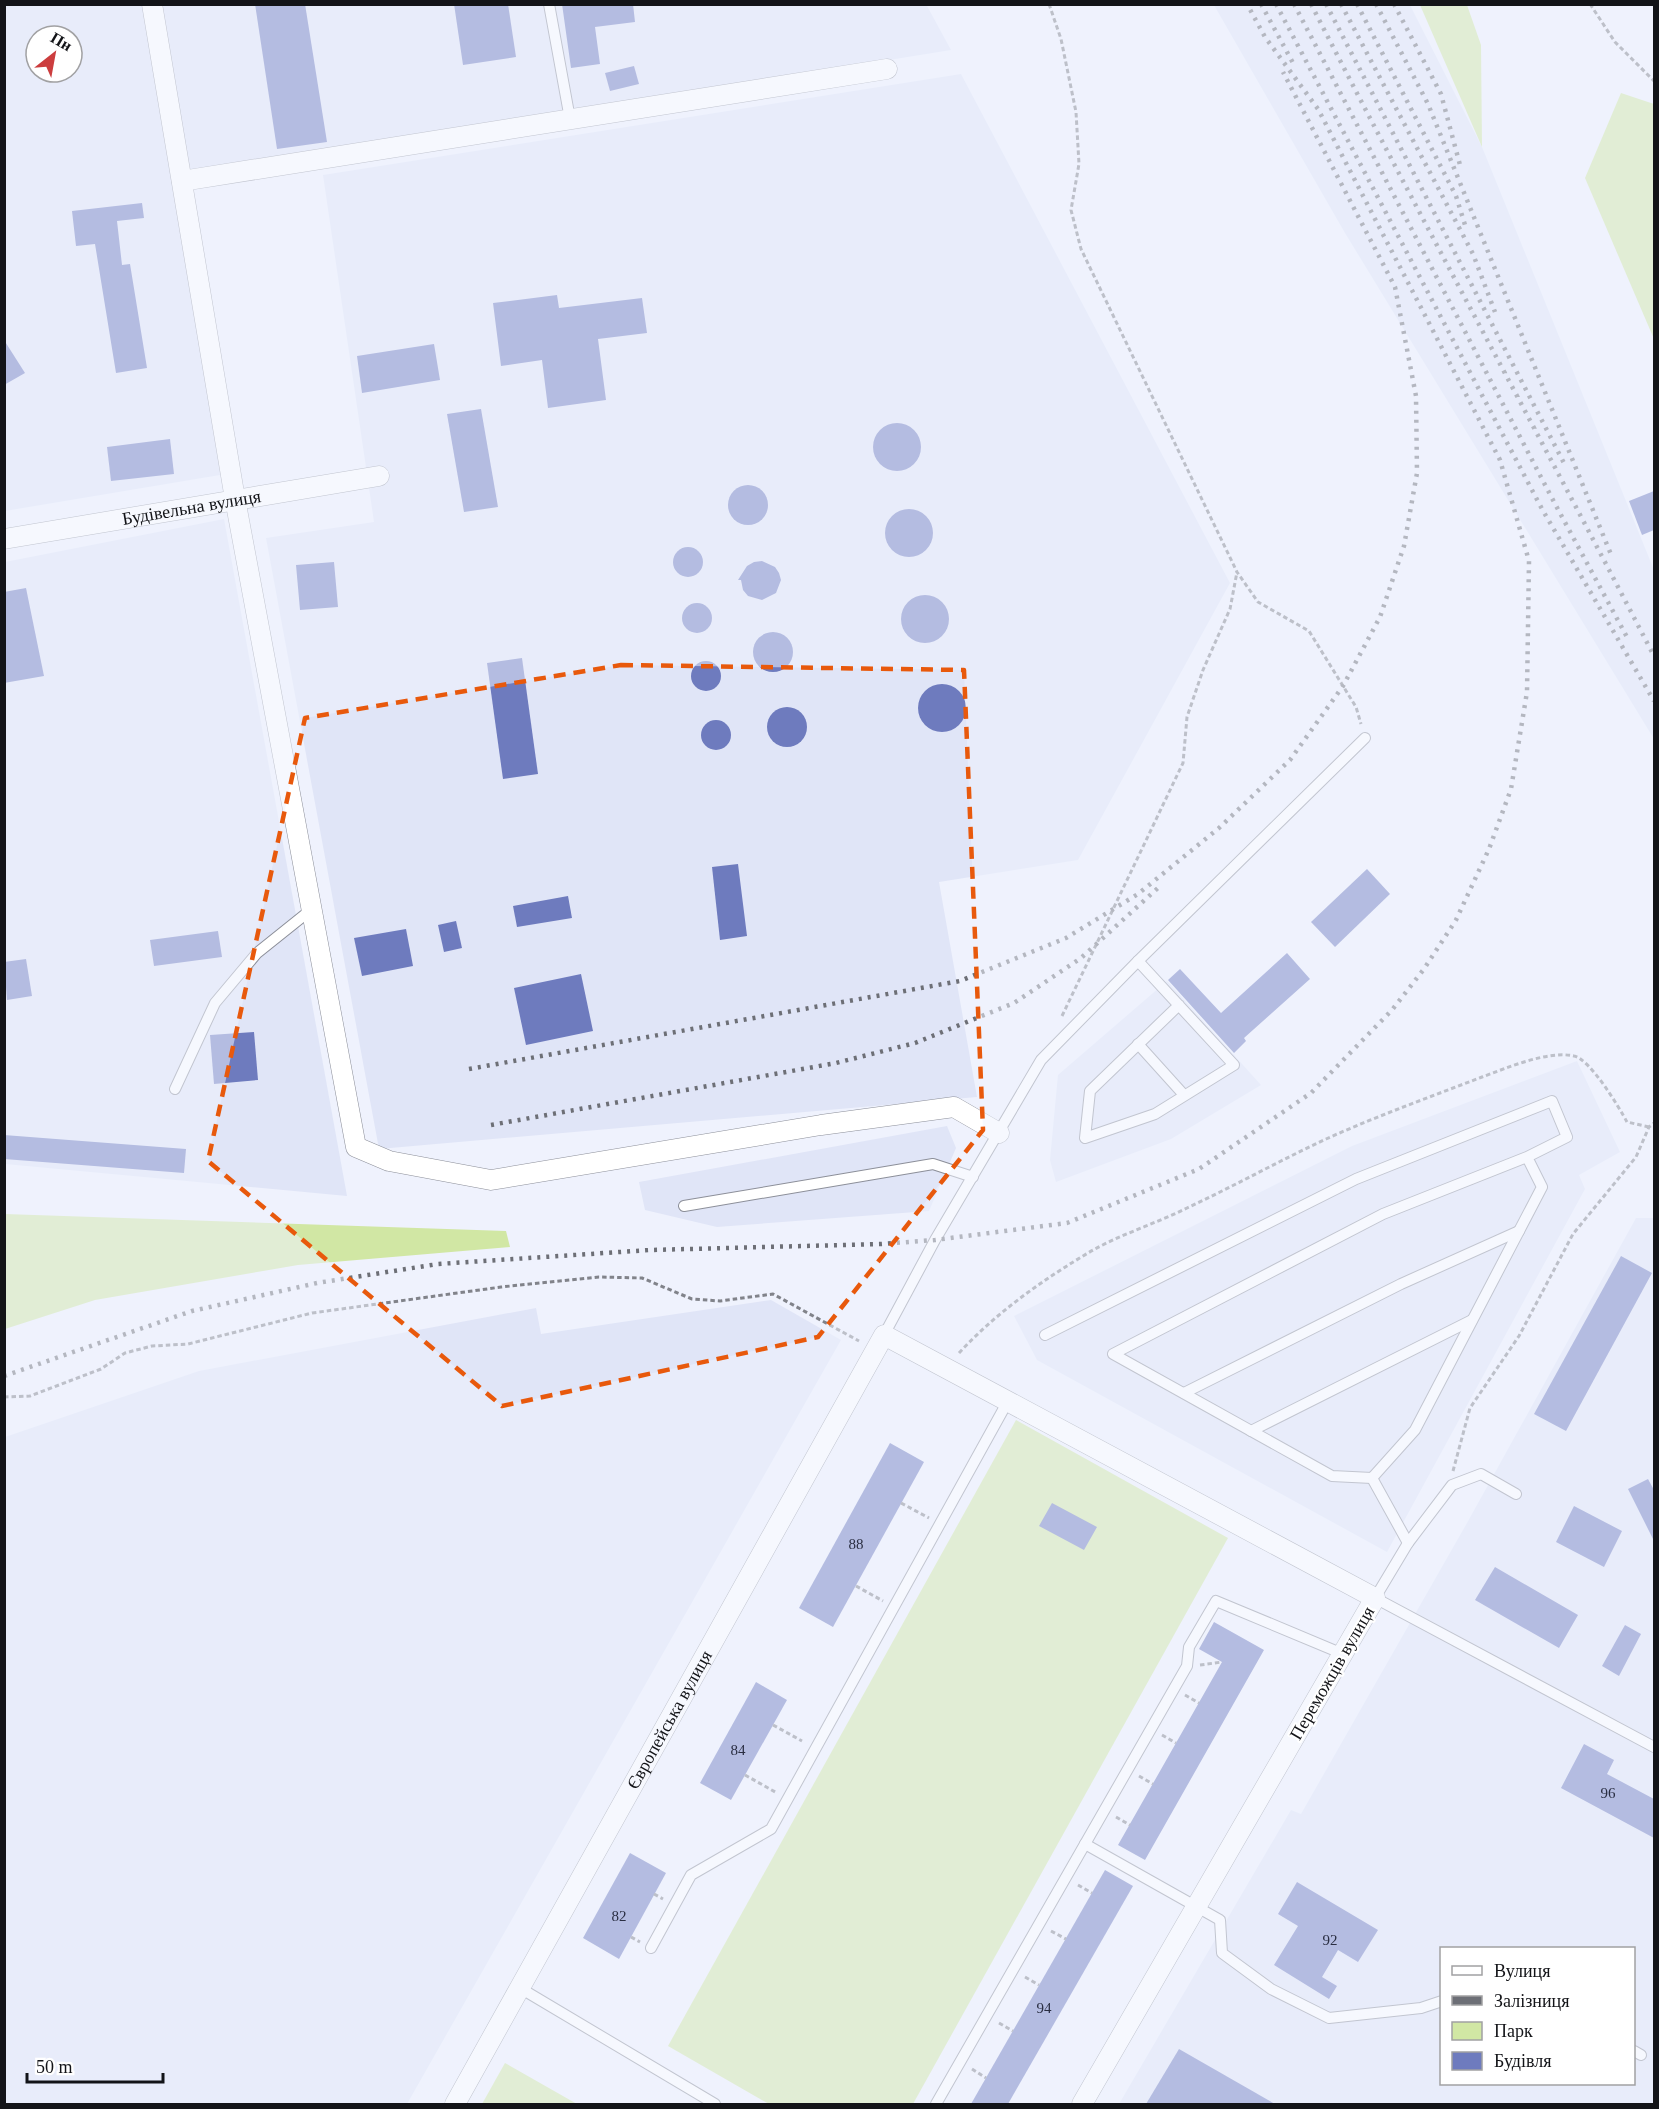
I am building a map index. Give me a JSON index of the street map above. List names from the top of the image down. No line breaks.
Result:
{"streets":{"street":["Будівельна вулиця","Переможців вулиця","Європейська вулиця"]},"crossings":[["Переможців вулиця","Європейська вулиця"]],"house_numbers":["88","84","96","82","92","94"],"legend":["Вулиця","Залізниця","Парк","Будівля"],"scale_bar":"50 m","north":"top right"}
